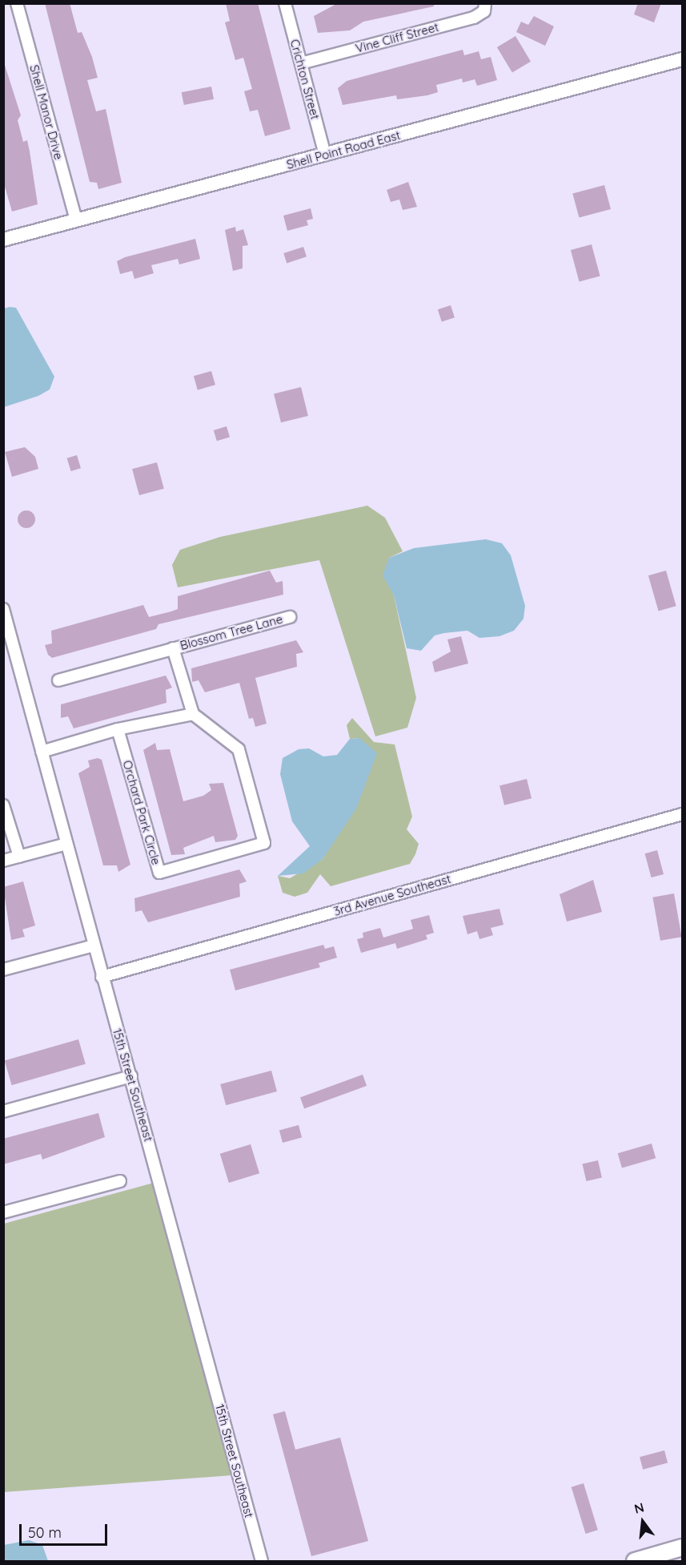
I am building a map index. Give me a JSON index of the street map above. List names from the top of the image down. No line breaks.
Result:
{"streets":{"street":["Vine Cliff Street","Crichton Street","Shell Manor Drive","Shell Point Road East","Blossom Tree Lane","Orchard Park Circle","3rd Avenue Southeast","15th Street Southeast"]},"crossings":[["Vine Cliff Street","Crichton Street"],["Crichton Street","Shell Point Road East"],["Shell Manor Drive","Shell Point Road East"],["Blossom Tree Lane","Orchard Park Circle"],["3rd Avenue Southeast","15th Street Southeast"]],"scale_bar":"50 m","north":"top"}
